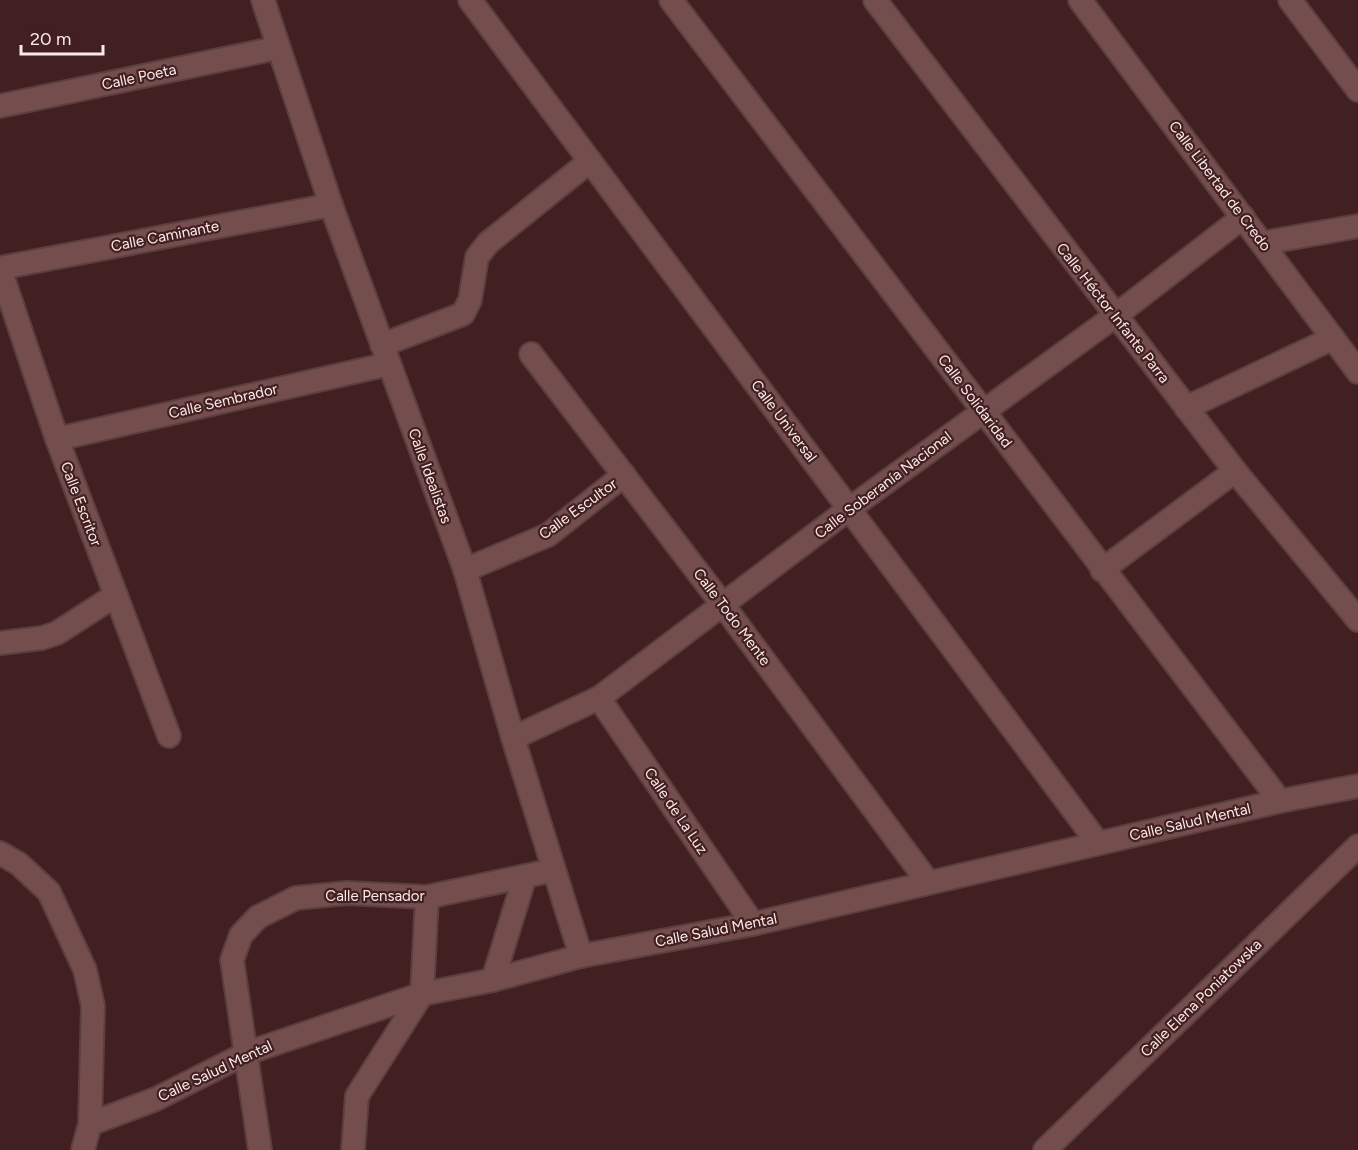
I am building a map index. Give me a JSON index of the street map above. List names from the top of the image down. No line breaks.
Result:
{"streets":{"street":["Calle Poeta","Calle Libertad de Credo","Calle Caminante","Calle Héctor Infante Parra","Calle Sembrador","Calle Solidaridad","Calle Universal","Calle Idealistas","Calle Soberanía Nacional","Calle Escritor","Calle Escultor","Calle Todo Mente","Calle de La Luz","Calle Salud Mental","Calle Pensador","Calle Elena Poniatowska"]},"crossings":[["Calle Poeta","Calle Idealistas"],["Calle Libertad de Credo","Calle Soberanía Nacional"],["Calle Caminante","Calle Idealistas"],["Calle Caminante","Calle Escritor"],["Calle Héctor Infante Parra","Calle Soberanía Nacional"],["Calle Sembrador","Calle Universal"],["Calle Sembrador","Calle Idealistas"],["Calle Sembrador","Calle Escritor"],["Calle Solidaridad","Calle Soberanía Nacional"],["Calle Solidaridad","Calle Salud Mental"],["Calle Universal","Calle Soberanía Nacional"],["Calle Universal","Calle Salud Mental"],["Calle Idealistas","Calle Soberanía Nacional"],["Calle Idealistas","Calle Escultor"],["Calle Idealistas","Calle Salud Mental"],["Calle Idealistas","Calle Pensador"],["Calle Soberanía Nacional","Calle Todo Mente"],["Calle Soberanía Nacional","Calle de La Luz"],["Calle Escultor","Calle Todo Mente"],["Calle Todo Mente","Calle Salud Mental"],["Calle de La Luz","Calle Salud Mental"],["Calle Salud Mental","Calle Pensador"]],"scale_bar":"20 m"}
